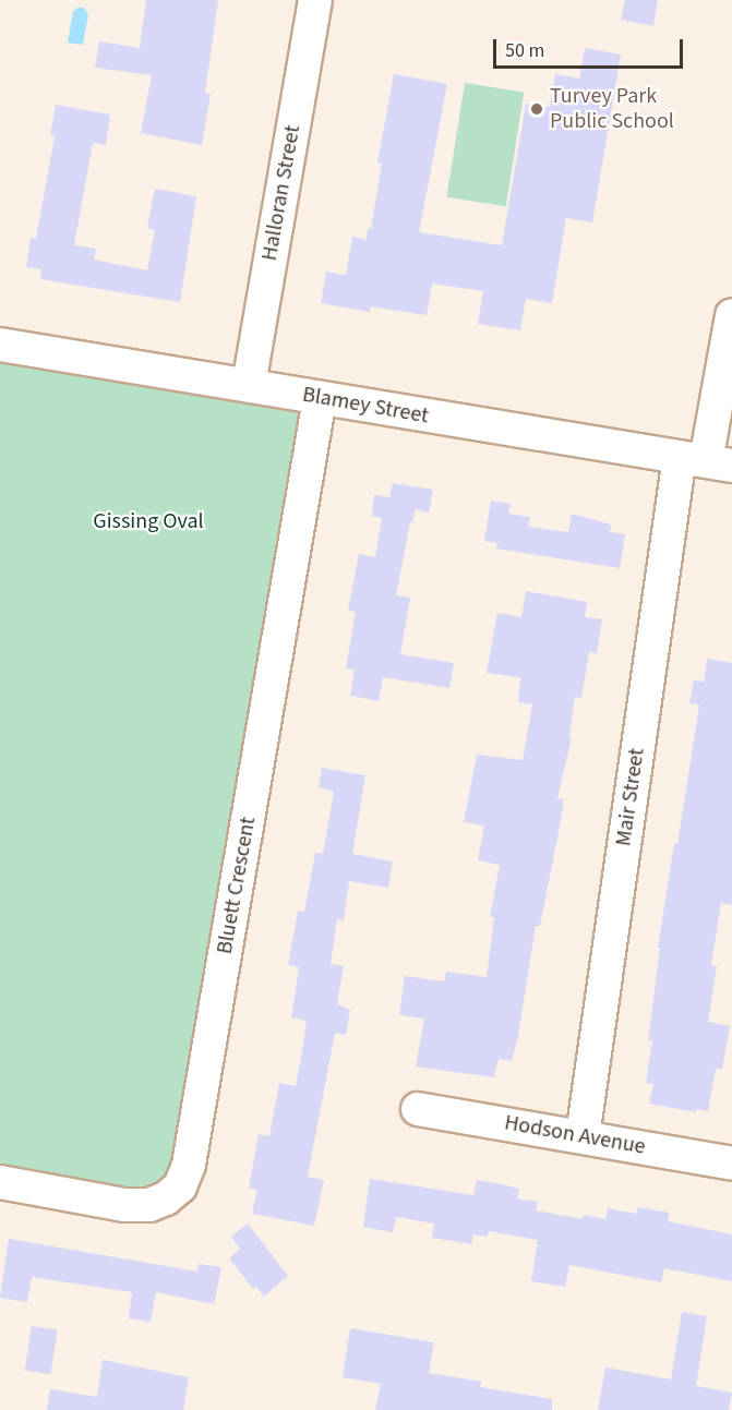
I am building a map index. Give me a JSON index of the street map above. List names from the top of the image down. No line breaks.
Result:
{"streets":{"street":["Halloran Street","Blamey Street","Mair Street","Bluett Crescent","Hodson Avenue"]},"crossings":[["Halloran Street","Blamey Street"],["Blamey Street","Mair Street"],["Blamey Street","Bluett Crescent"],["Mair Street","Hodson Avenue"]],"parks":["Gissing Oval"],"places":["Turvey Park Public School"],"scale_bar":"50 m"}
